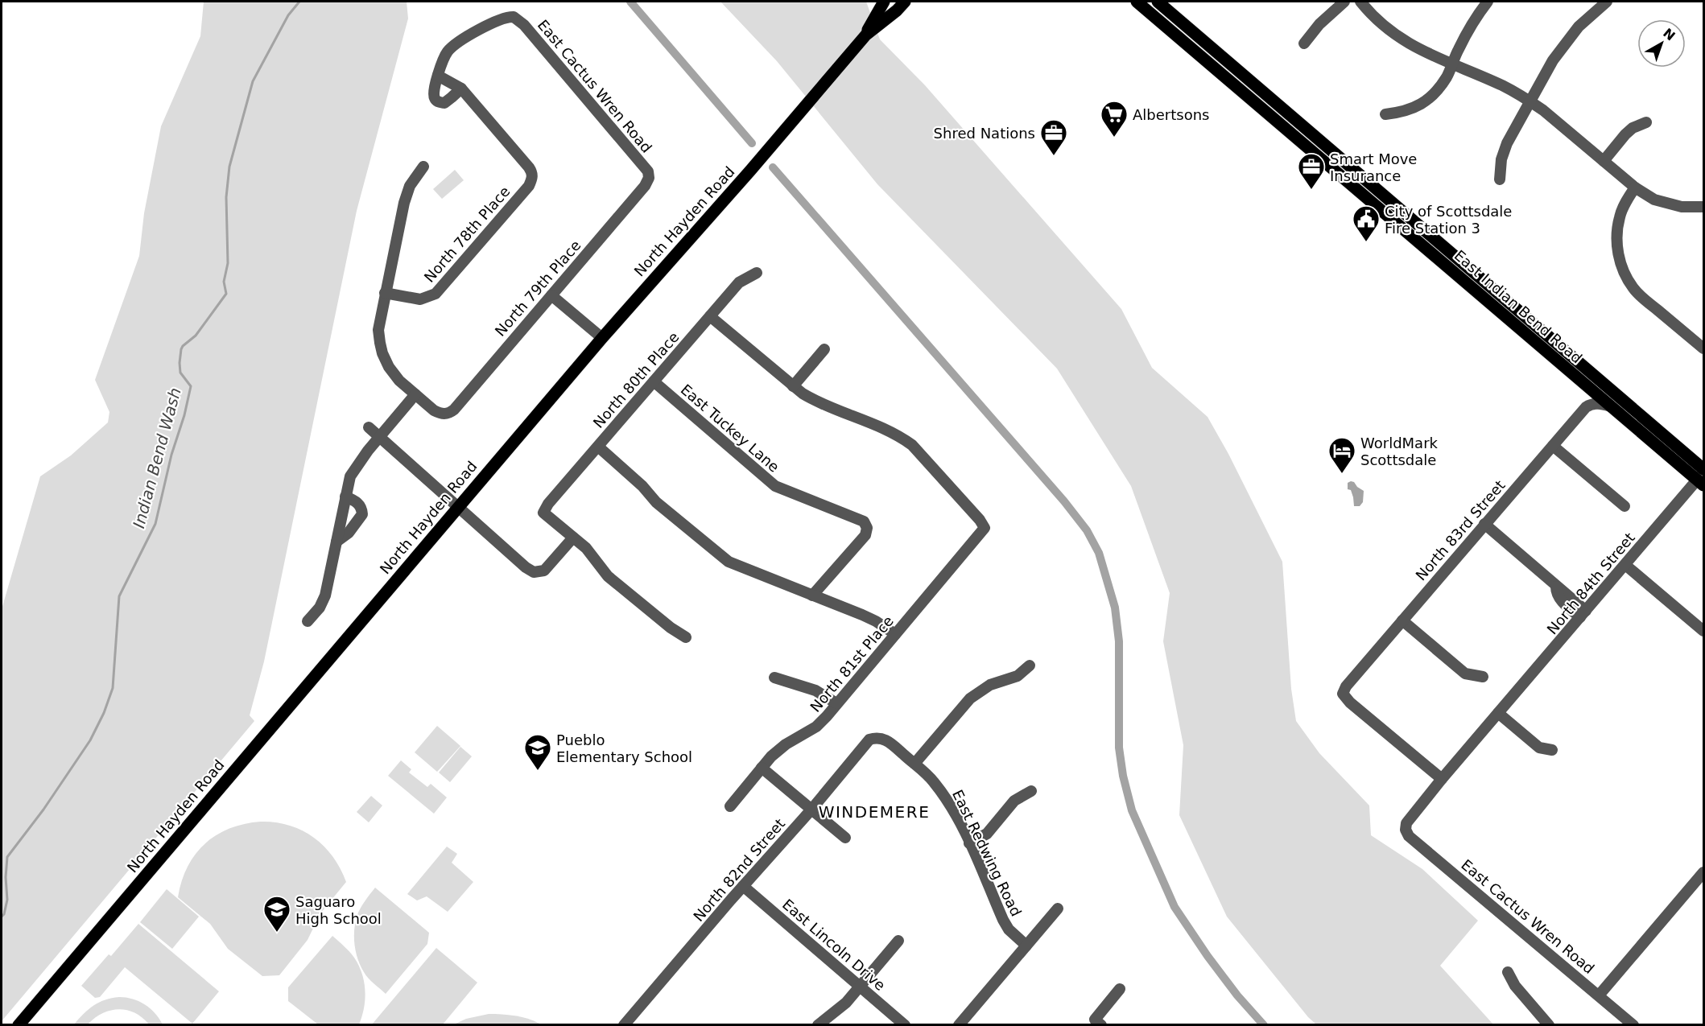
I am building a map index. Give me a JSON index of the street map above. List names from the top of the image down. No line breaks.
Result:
{"streets":{"main road":["North Hayden Road","East Indian Bend Road"],"street":["East Cactus Wren Road","North 78th Place","North 79th Place","North 80th Place","East Tuckey Lane","North 83rd Street","North 84th Street","North 81st Place","East Redwing Road","North 82nd Street","East Lincoln Drive"]},"crossings":[["East Cactus Wren Road","North 79th Place"],["East Cactus Wren Road","North 84th Street"],["East Indian Bend Road","North 83rd Street"],["East Indian Bend Road","North 84th Street"],["North 80th Place","East Tuckey Lane"],["North 83rd Street","North 84th Street"],["East Redwing Road","North 82nd Street"],["North 82nd Street","East Lincoln Drive"]],"districts":["WINDEMERE"],"water":["Indian Bend Wash"],"places":{"supermarket":["Albertsons"],"office":["Shred Nations","Smart Move Insurance"],"public building":["City of Scottsdale Fire Station 3"],"hotel":["WorldMark Scottsdale"],"school or university":["Pueblo Elementary School","Saguaro High School"]},"north":"top right"}
